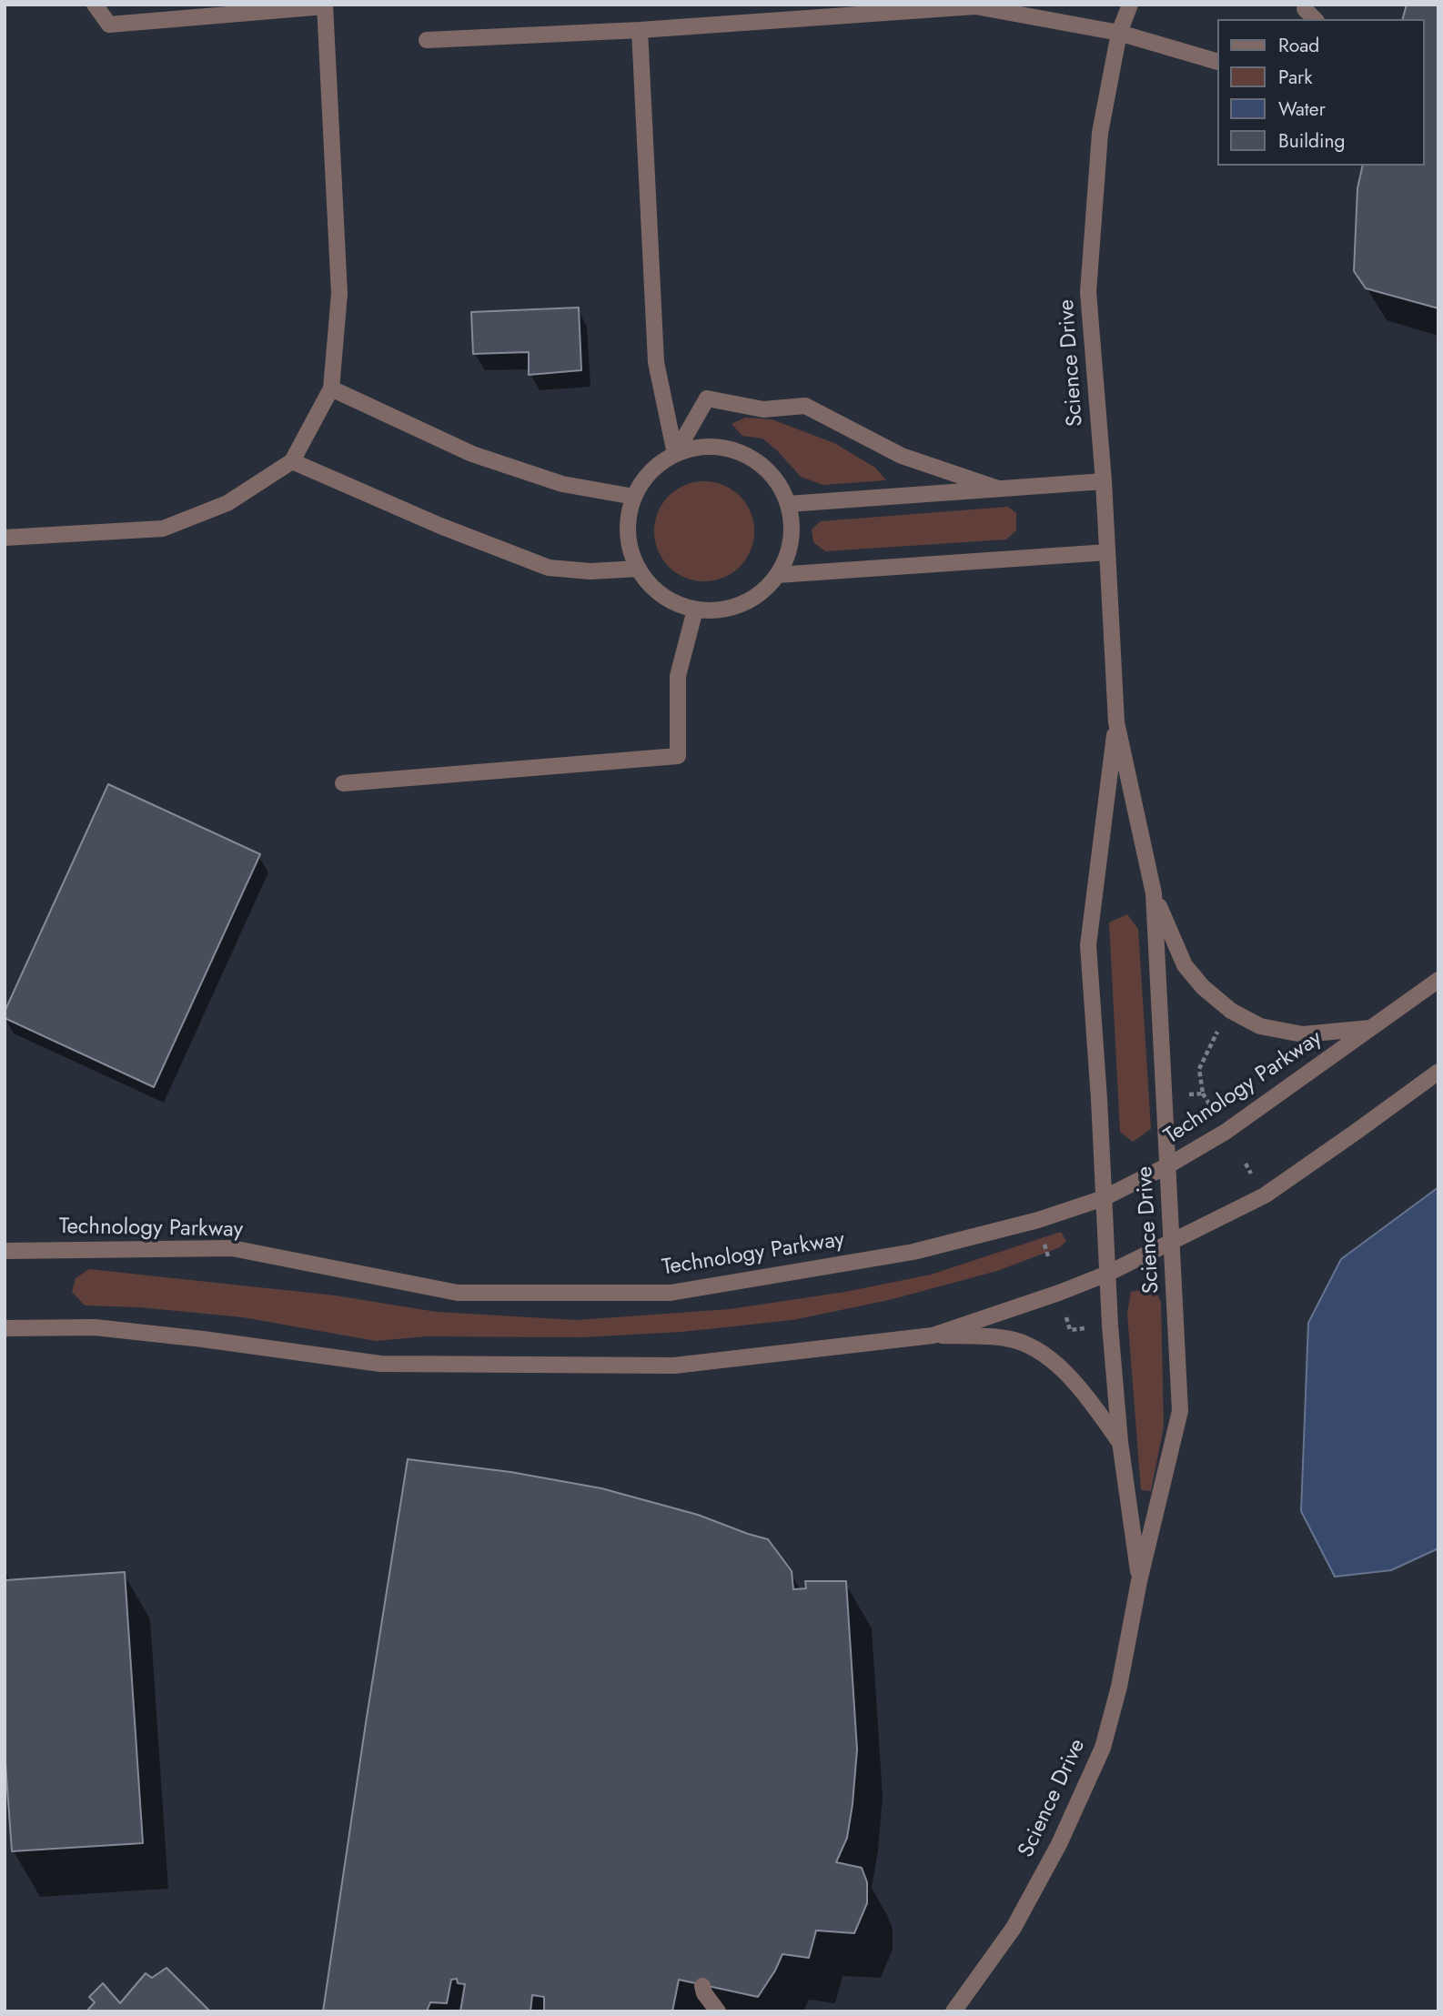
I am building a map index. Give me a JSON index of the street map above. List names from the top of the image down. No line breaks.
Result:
{"streets":{"street":["Science Drive","Technology Parkway"]},"crossings":[["Science Drive","Technology Parkway"]],"legend":["Road","Park","Water","Building"]}
